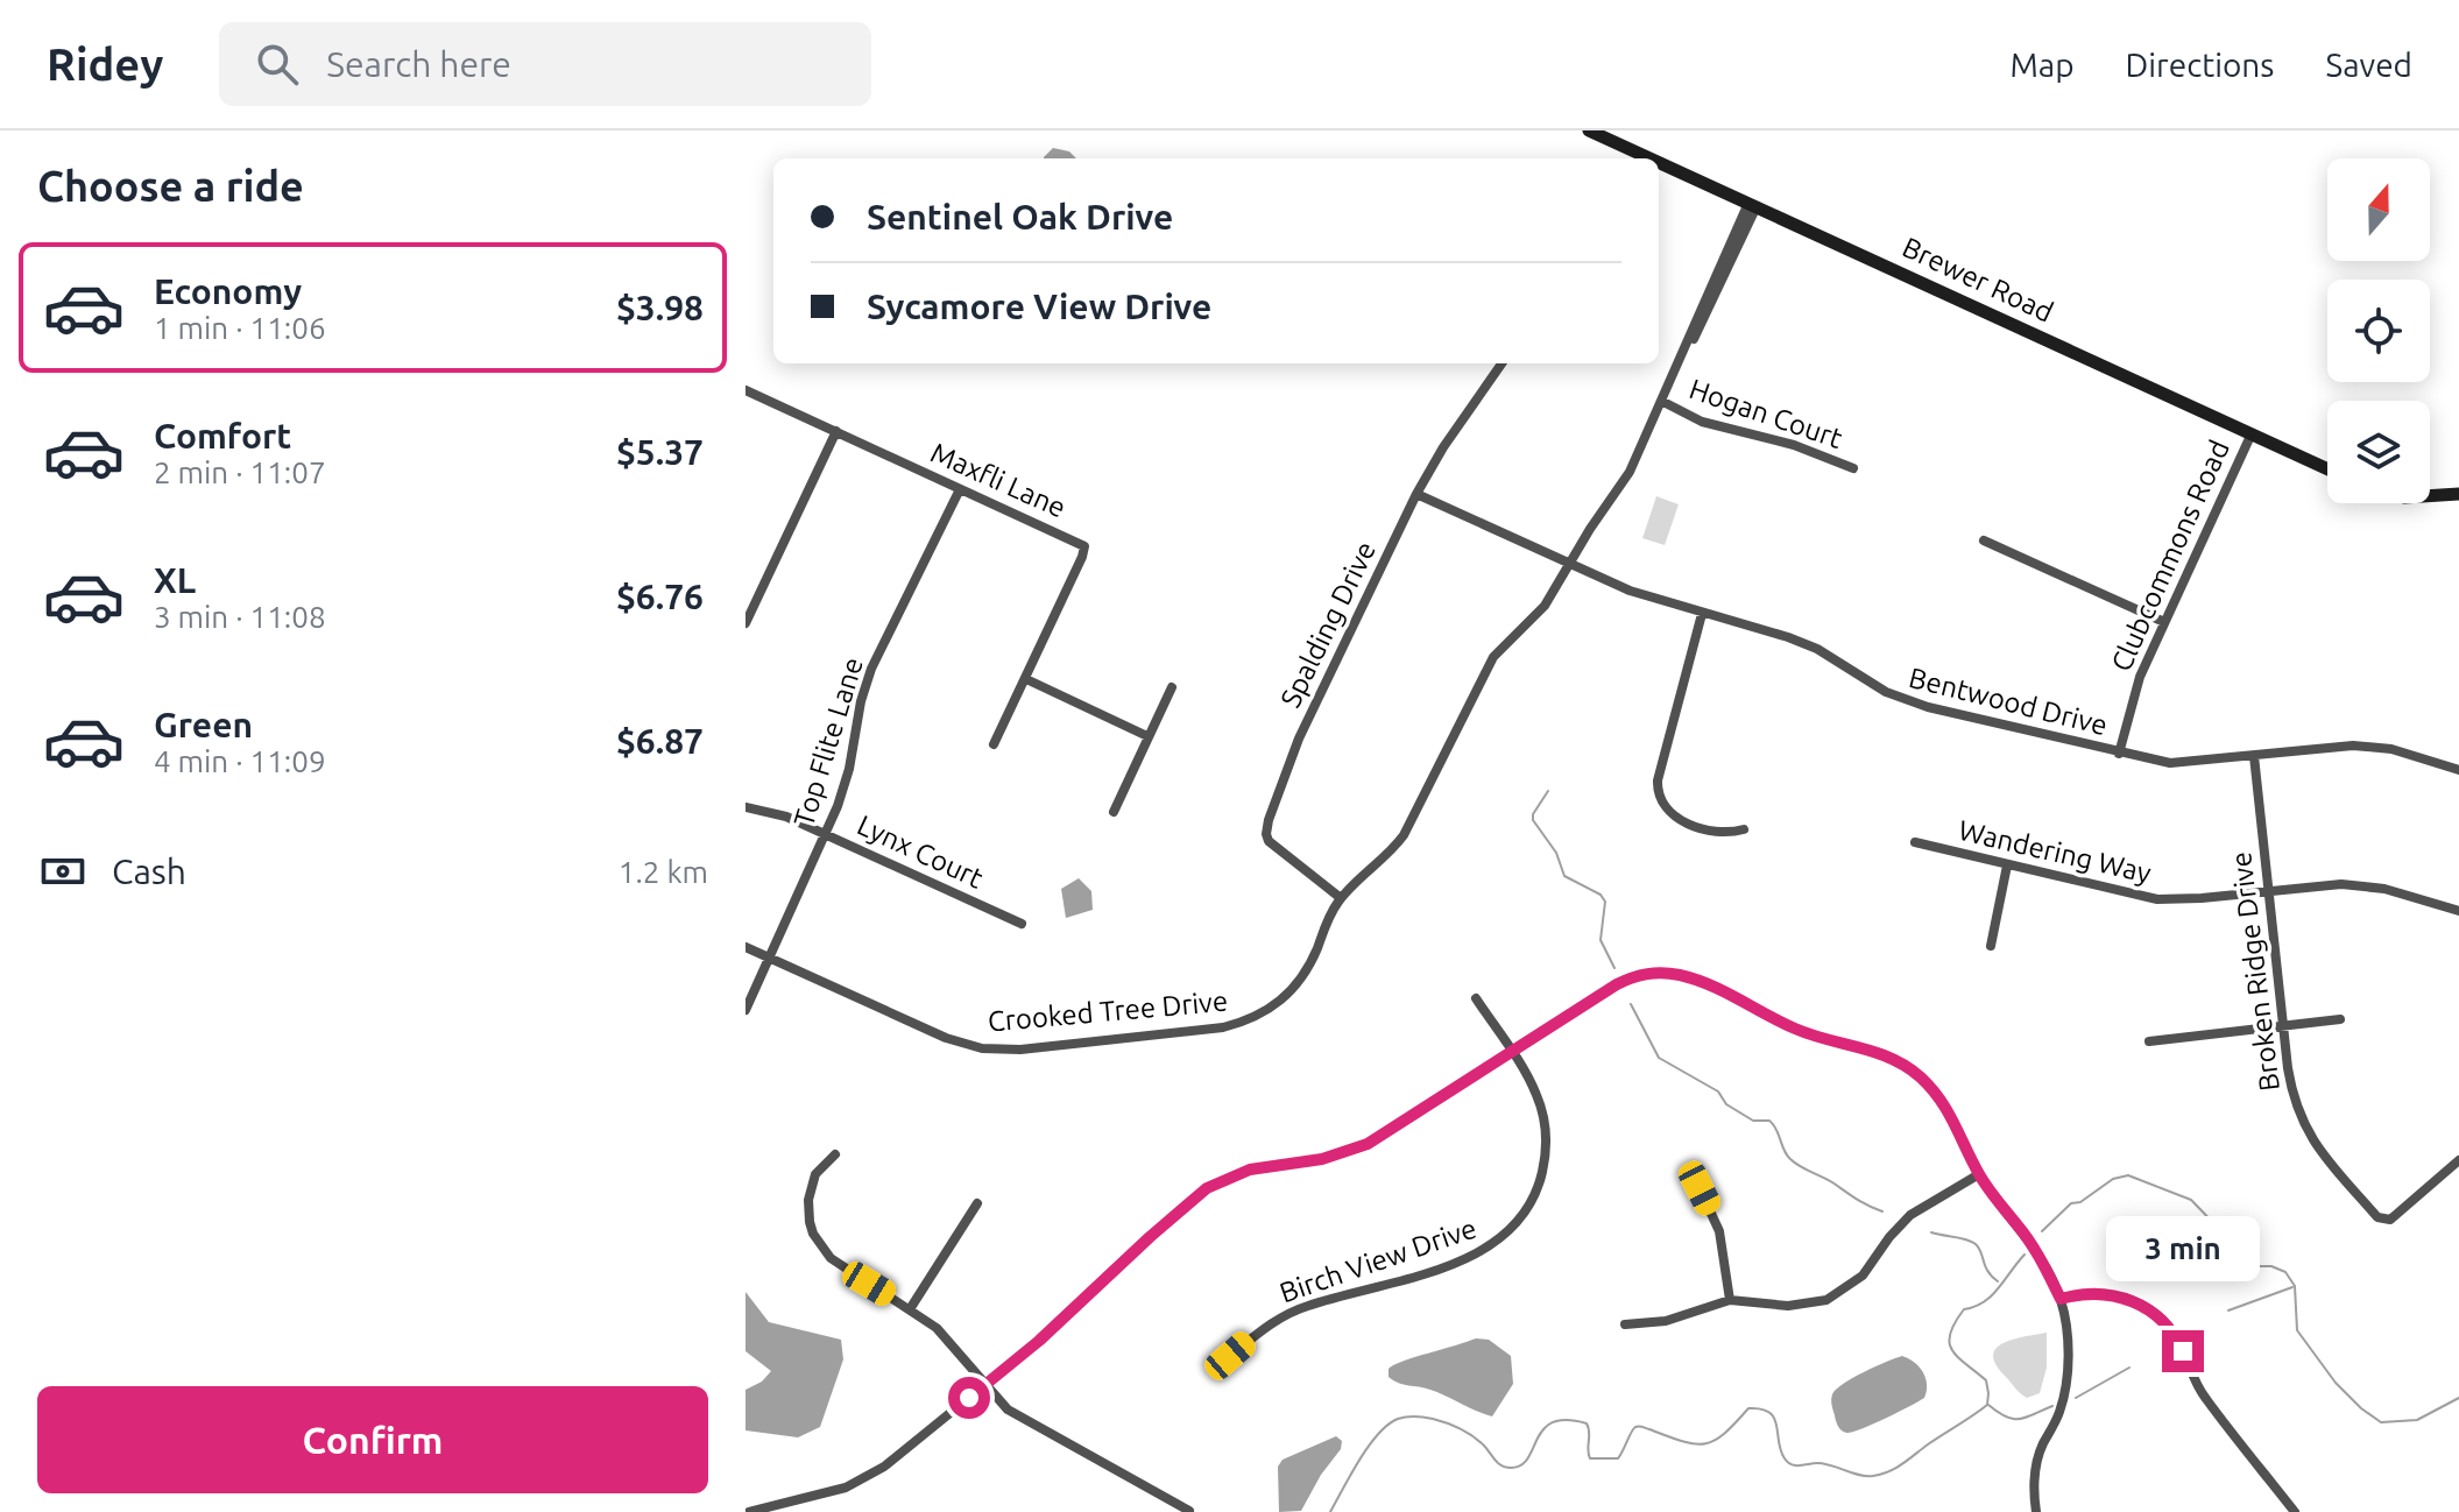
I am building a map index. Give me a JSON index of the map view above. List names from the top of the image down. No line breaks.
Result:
{"streets":{"street":["Brewer Road","Hogan Court","Maxfli Lane","Clubcommons Road","Spalding Drive","Bentwood Drive","Top Flite Lane","Lynx Court","Wandering Way","Broken Ridge Drive","Crooked Tree Drive","Birch View Drive"]},"crossings":[["Brewer Road","Clubcommons Road"],["Brewer Road","Crooked Tree Drive"],["Hogan Court","Crooked Tree Drive"],["Maxfli Lane","Top Flite Lane"],["Clubcommons Road","Bentwood Drive"],["Spalding Drive","Bentwood Drive"],["Spalding Drive","Crooked Tree Drive"],["Bentwood Drive","Broken Ridge Drive"],["Bentwood Drive","Crooked Tree Drive"],["Top Flite Lane","Lynx Court"],["Top Flite Lane","Crooked Tree Drive"],["Wandering Way","Broken Ridge Drive"]],"north":"top","page":{"header":"Ridey","search":"Search here","nav":["Map","Directions","Saved"],"heading":"Choose a ride","banner":["Sentinel Oak Drive","Sycamore View Drive"],"list":[{"name":"Economy","note":"1 min · 11:06","value":"$3.98"},{"name":"Comfort","note":"2 min · 11:07","value":"$5.37"},{"name":"XL","note":"3 min · 11:08","value":"$6.76"},{"name":"Green","note":"4 min · 11:09","value":"$6.87"}],"pay":["Cash","1.2 km"],"bubble":"3 min","buttons":"Confirm"}}
